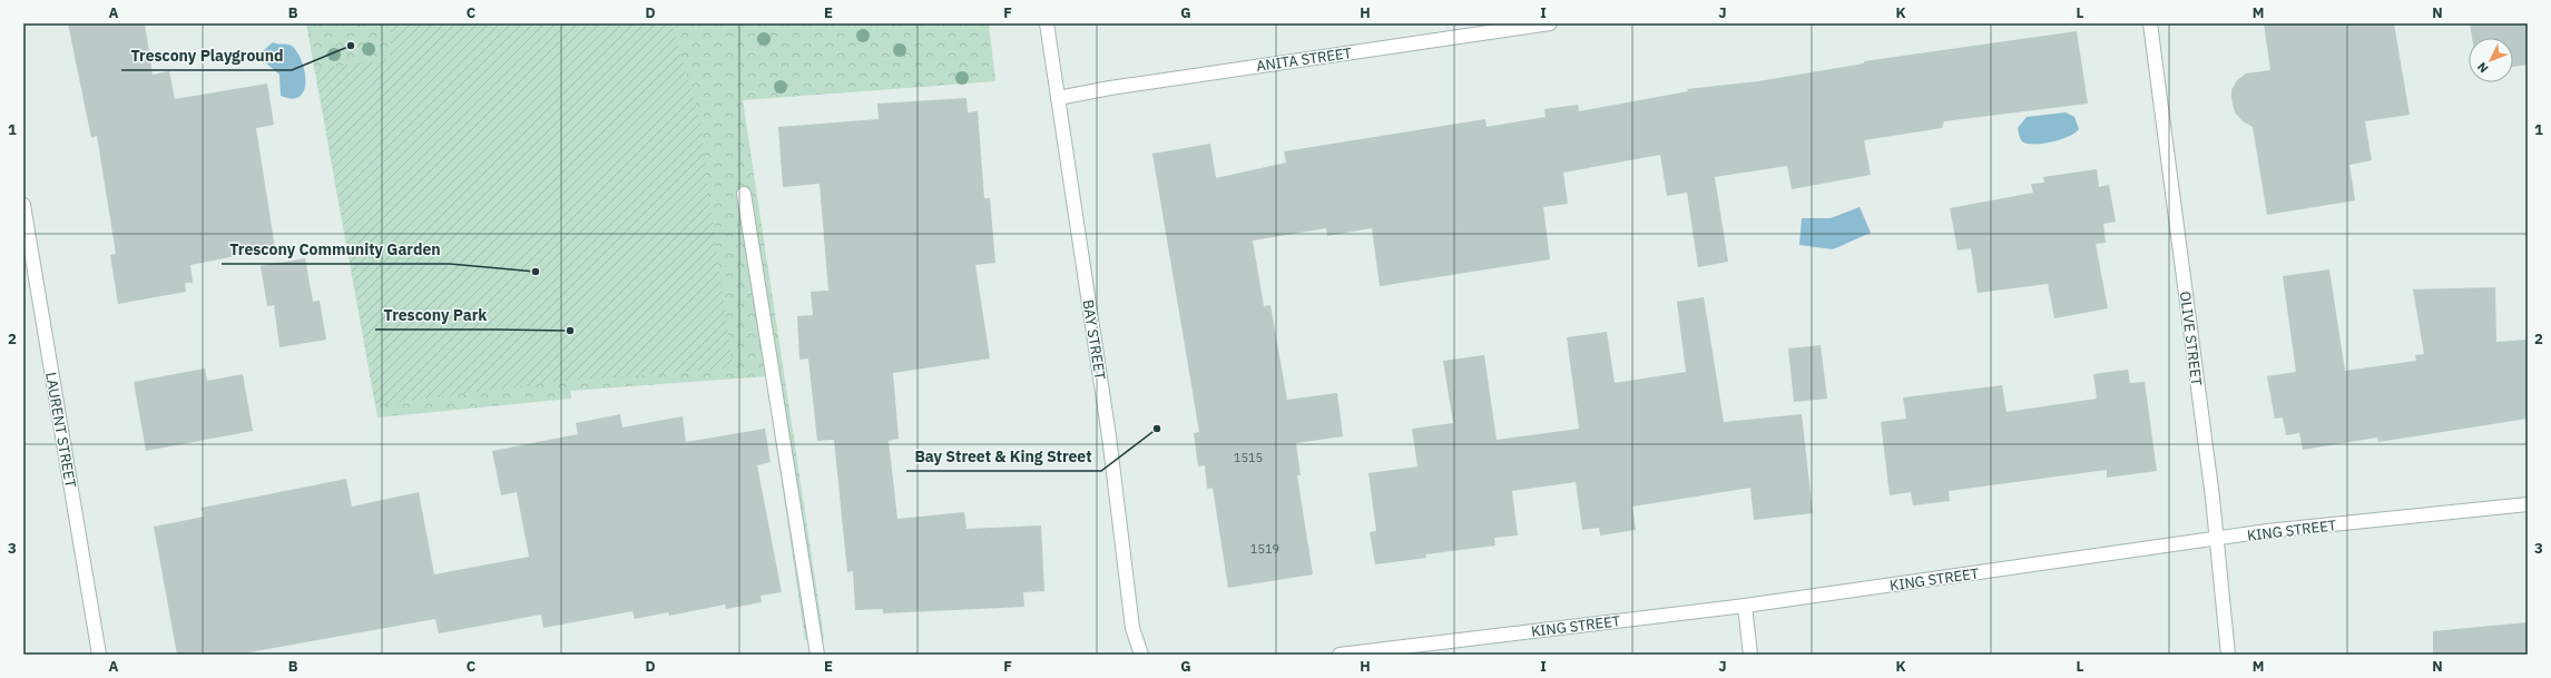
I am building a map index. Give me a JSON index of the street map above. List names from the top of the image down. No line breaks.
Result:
{"streets":{"street":["ANITA STREET","OLIVE STREET","BAY STREET","LAURENT STREET","KING STREET"]},"crossings":[["ANITA STREET","BAY STREET"],["OLIVE STREET","KING STREET"]],"places":["Trescony Playground","Trescony Community Garden","Trescony Park","Bay Street & King Street"],"house_numbers":["1515","1519"],"north":"bottom left","grid":{"columns":["A","B","C","D","E","F","G","H","I","J","K","L","M","N"],"rows":["1","2","3"]}}
